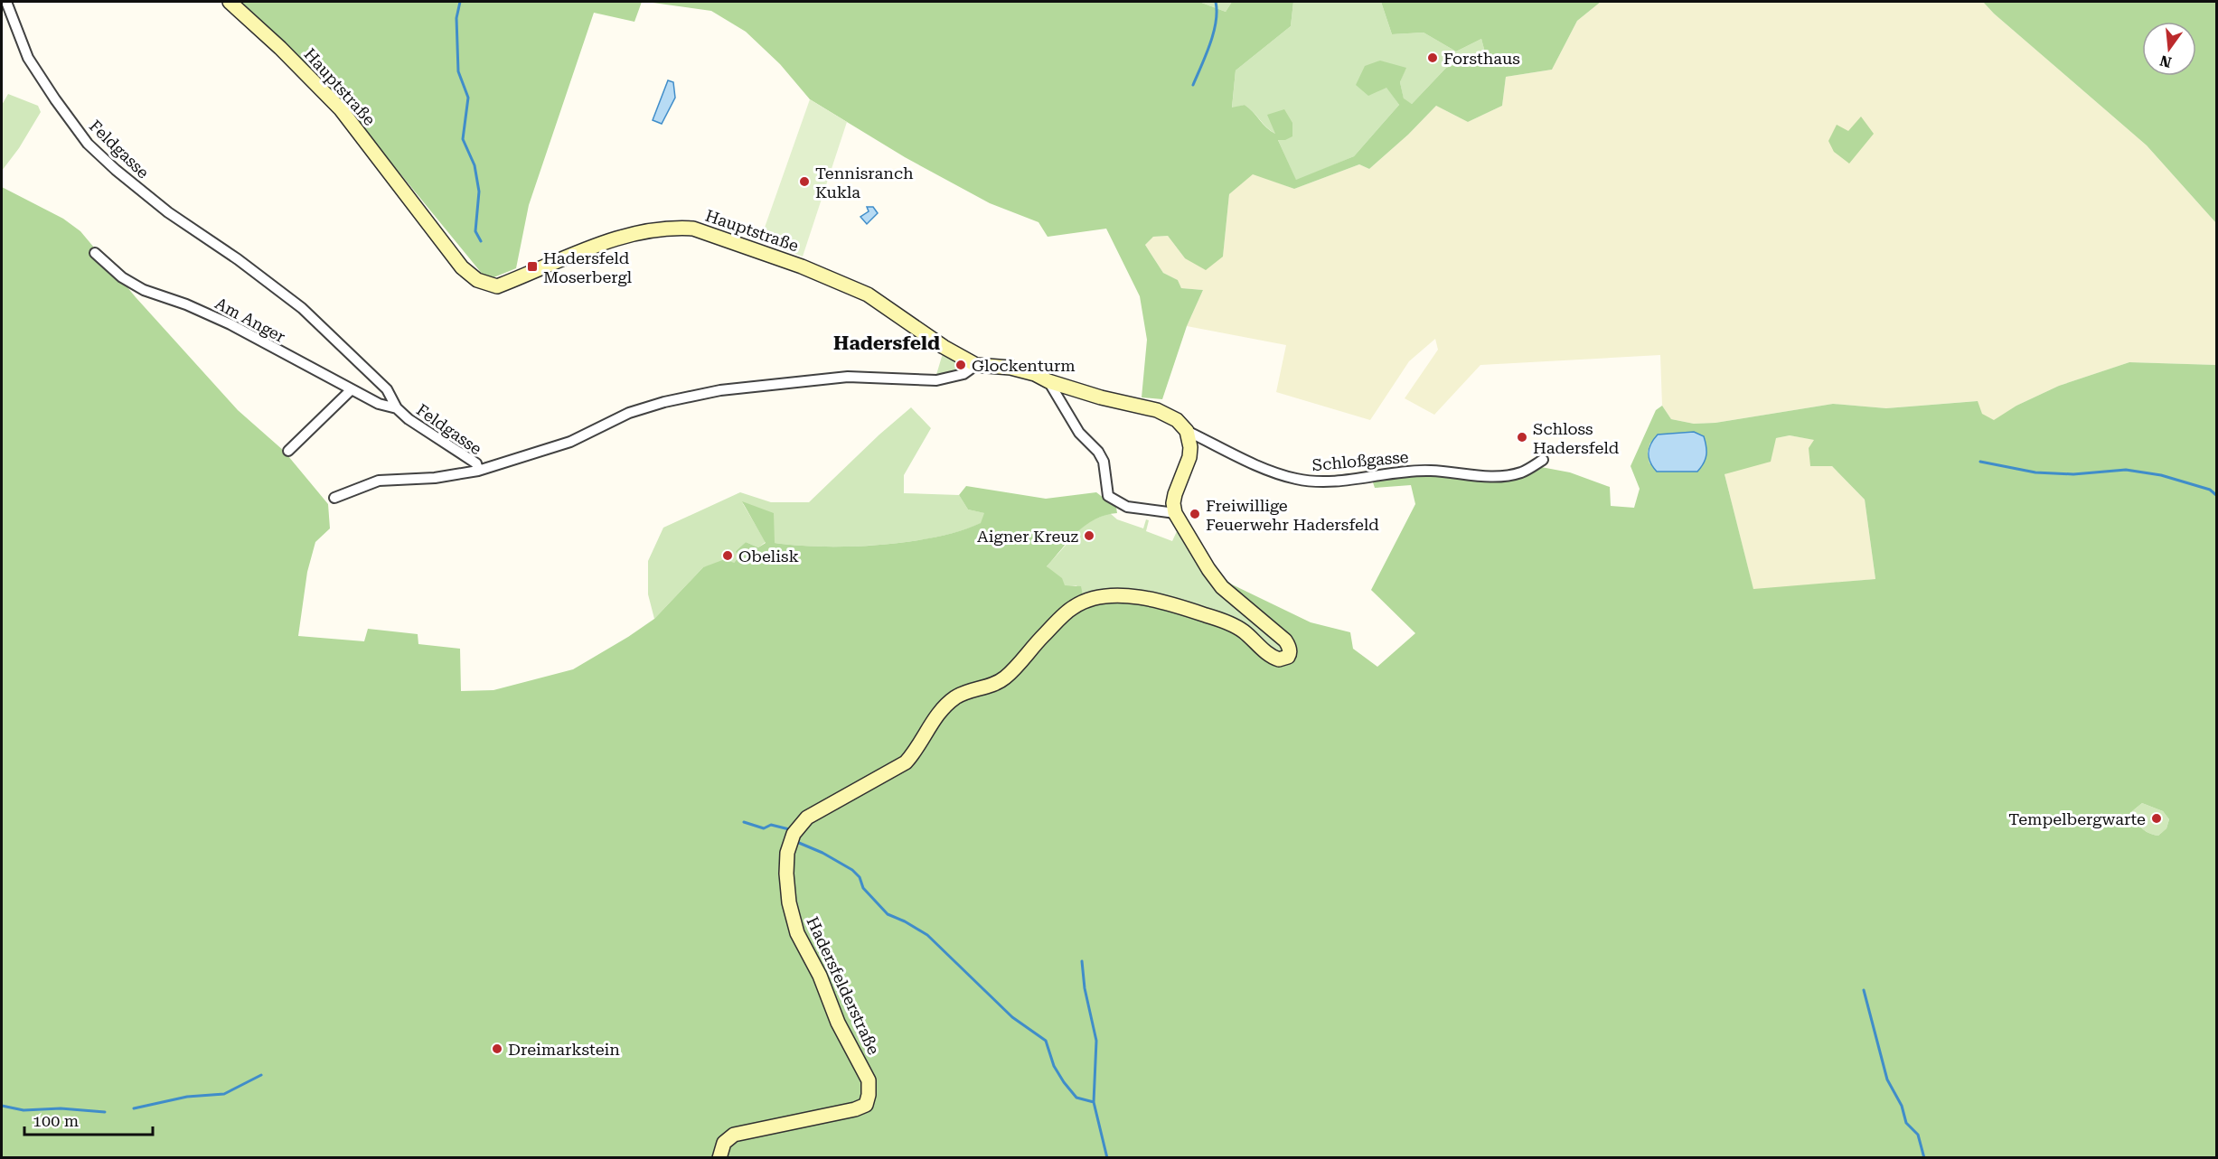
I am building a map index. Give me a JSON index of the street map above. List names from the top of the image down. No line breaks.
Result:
{"streets":{"street":["Hauptstraße","Feldgasse","Am Anger","Schloßgasse","Hadersfelderstraße"]},"crossings":[["Hauptstraße","Feldgasse"],["Hauptstraße","Schloßgasse"],["Feldgasse","Am Anger"]],"districts":["Hadersfeld"],"places":{"other":["Forsthaus","Tennisranch Kukla","Glockenturm","Schloss Hadersfeld","Freiwillige Feuerwehr Hadersfeld","Aigner Kreuz","Obelisk","Tempelbergwarte","Dreimarkstein"],"transit":["Hadersfeld Moserbergl"]},"scale_bar":"100 m","north":"bottom"}
